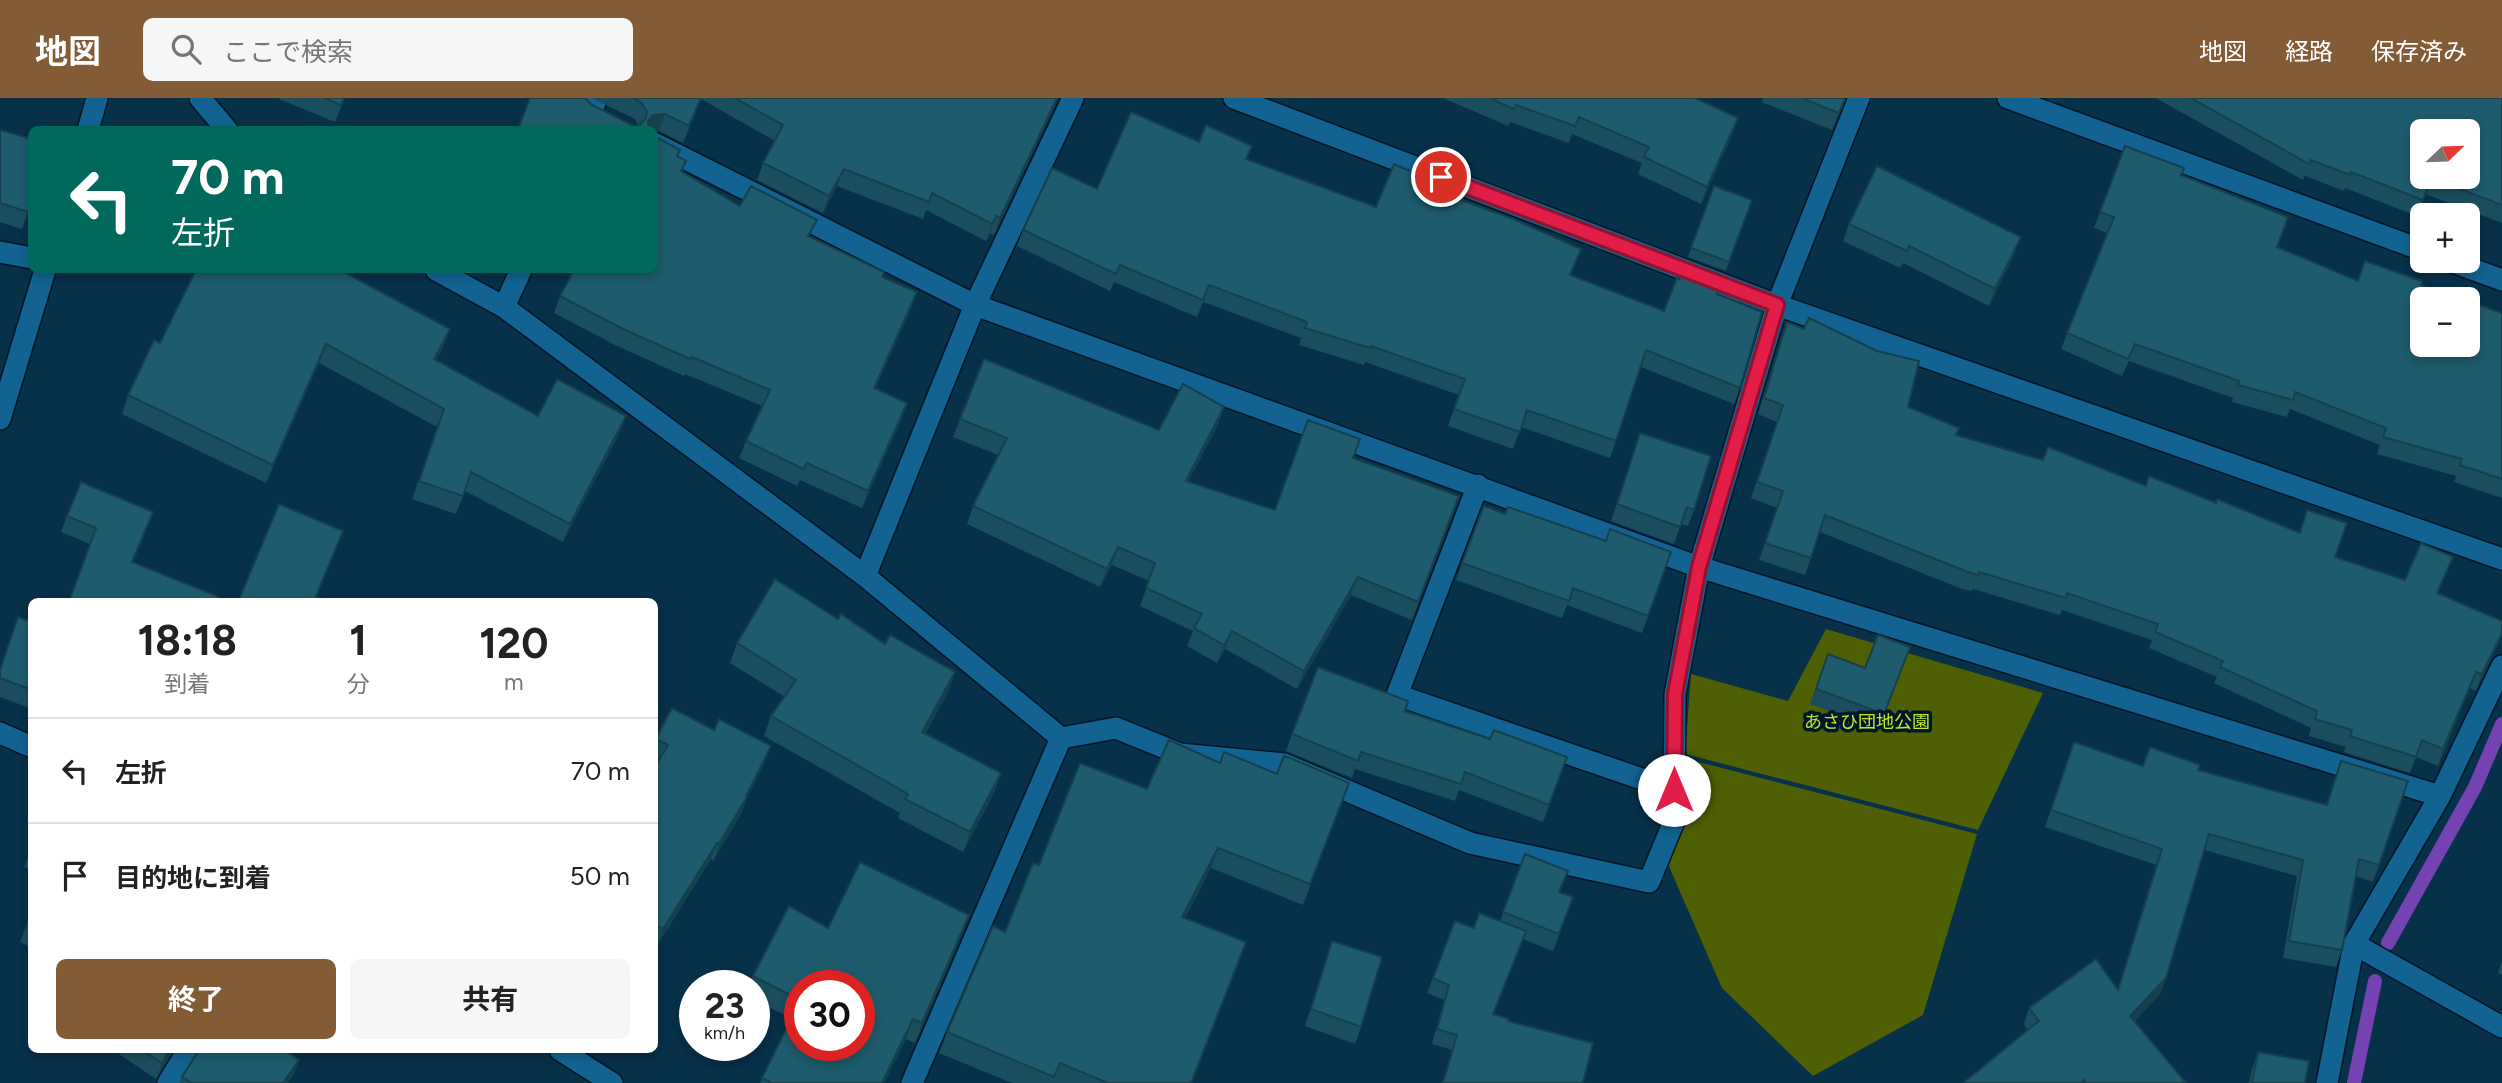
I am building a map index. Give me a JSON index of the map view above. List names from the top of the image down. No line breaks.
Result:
{"parks":["あさひ団地公園"],"north":"top right","page":{"header":"地図","search":"ここで検索","nav":["地図","経路","保存済み"],"map_buttons":["+","−"],"turn":["70 m","左折"],"eta":["18:18","到着","1","分","120","m"],"list":[{"name":"左折","value":"70 m"},{"name":"目的地に到着","value":"50 m"}],"buttons":["終了","共有"],"speed":"23 km/h","limit":"30"}}
